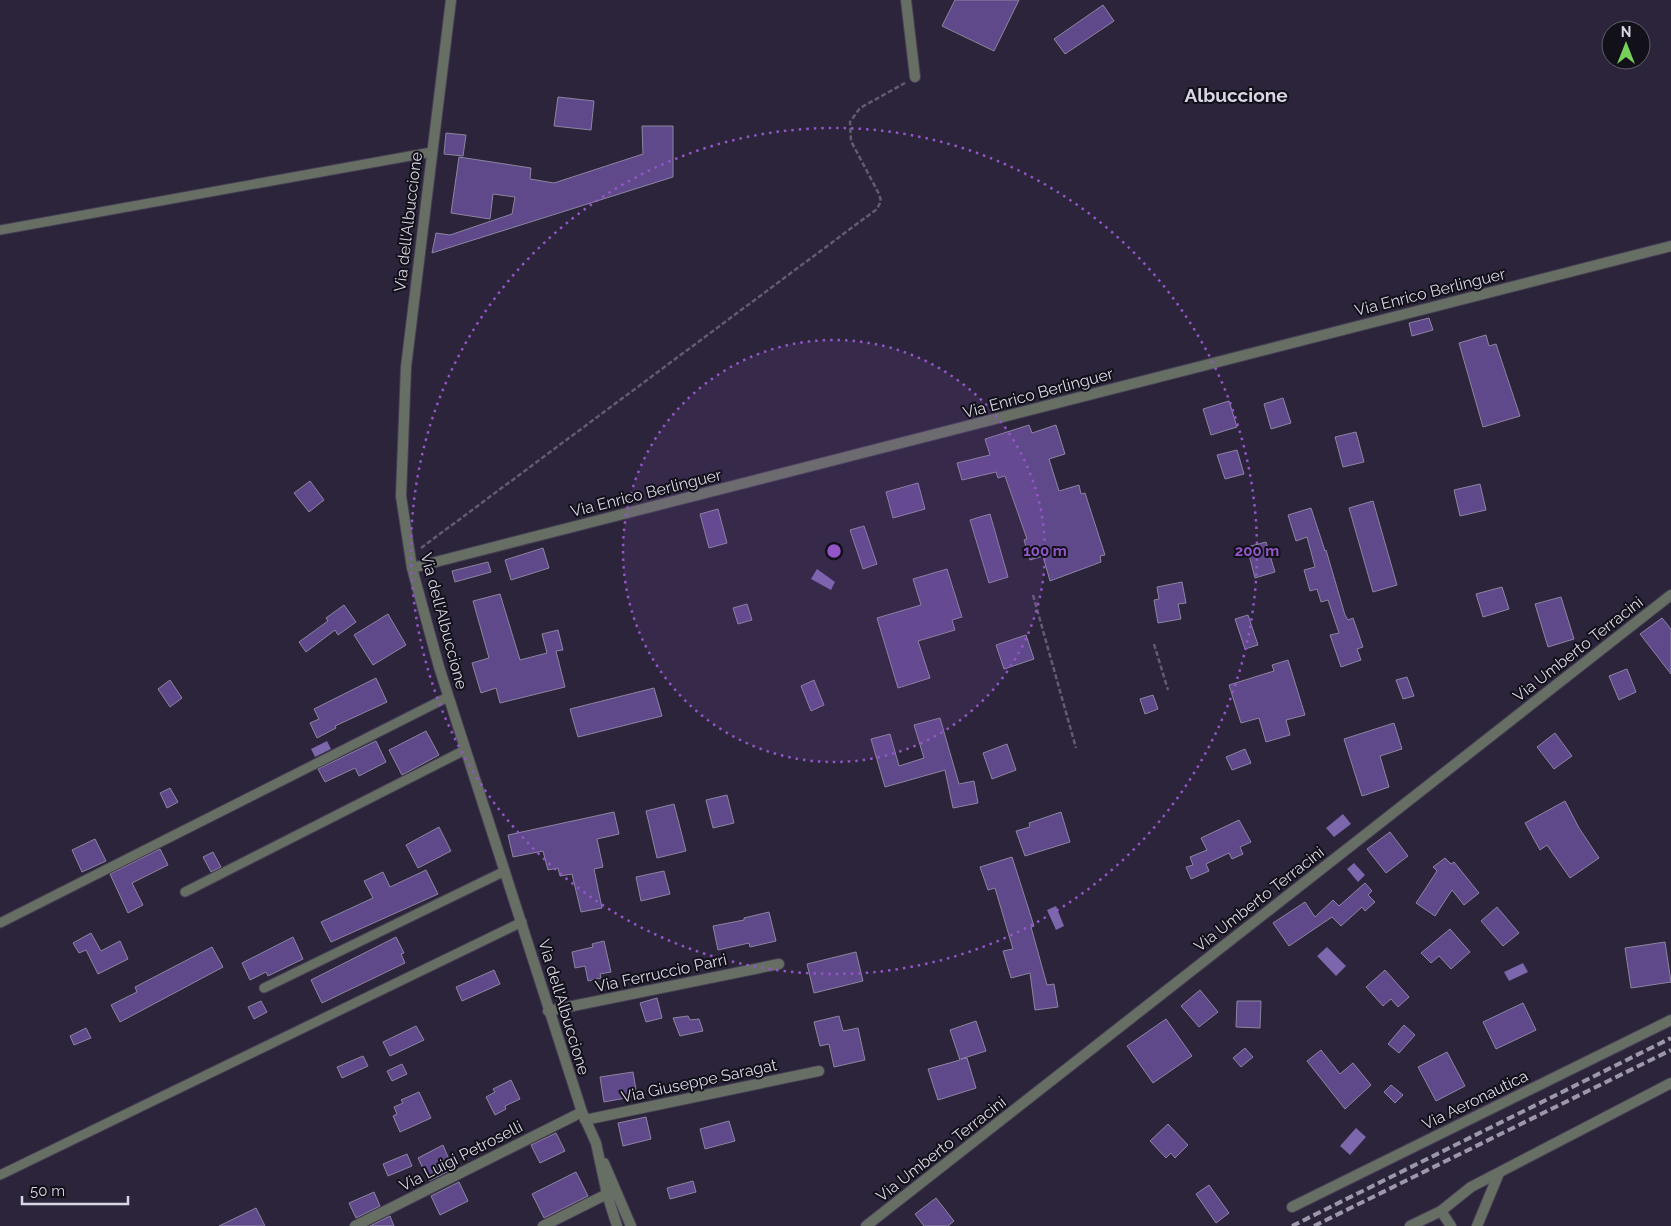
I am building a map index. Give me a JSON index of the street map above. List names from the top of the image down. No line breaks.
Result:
{"streets":{"street":["Via dell'Albuccione","Via Enrico Berlinguer","Via Umberto Terracini","Via Ferruccio Parri","Via Giuseppe Saragat","Via Aeronautica","Via Luigi Petroselli"]},"crossings":[["Via dell'Albuccione","Via Enrico Berlinguer"],["Via dell'Albuccione","Via Ferruccio Parri"],["Via dell'Albuccione","Via Giuseppe Saragat"],["Via dell'Albuccione","Via Luigi Petroselli"],["Via Giuseppe Saragat","Via Luigi Petroselli"]],"districts":["Albuccione"],"scale_bar":"50 m","north":"top","rings":["100 m","200 m"]}
